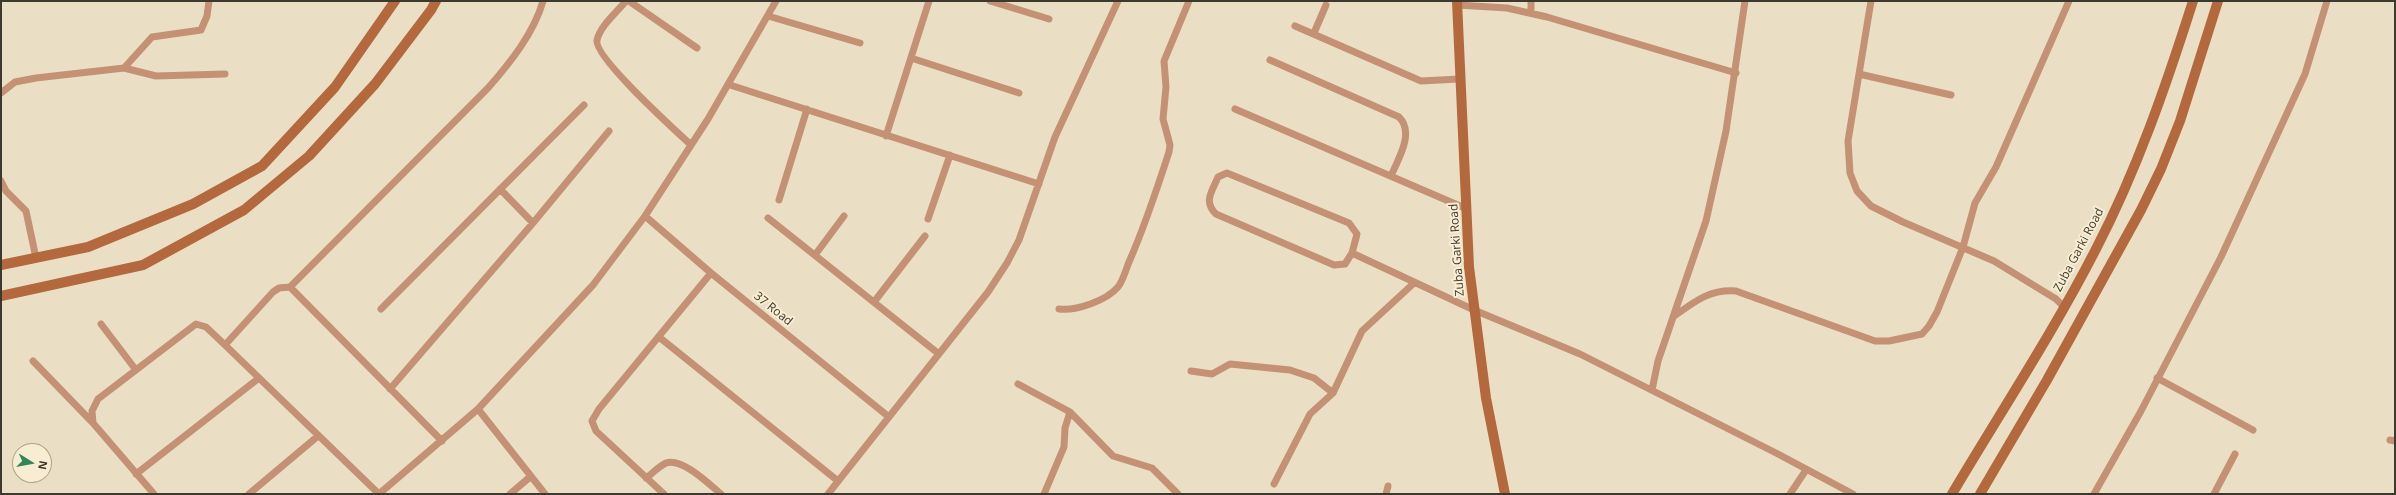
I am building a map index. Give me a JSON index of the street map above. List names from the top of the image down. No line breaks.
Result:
{"streets":{"main road":["Zuba Garki Road"],"street":["37 Road"]},"north":"right"}
